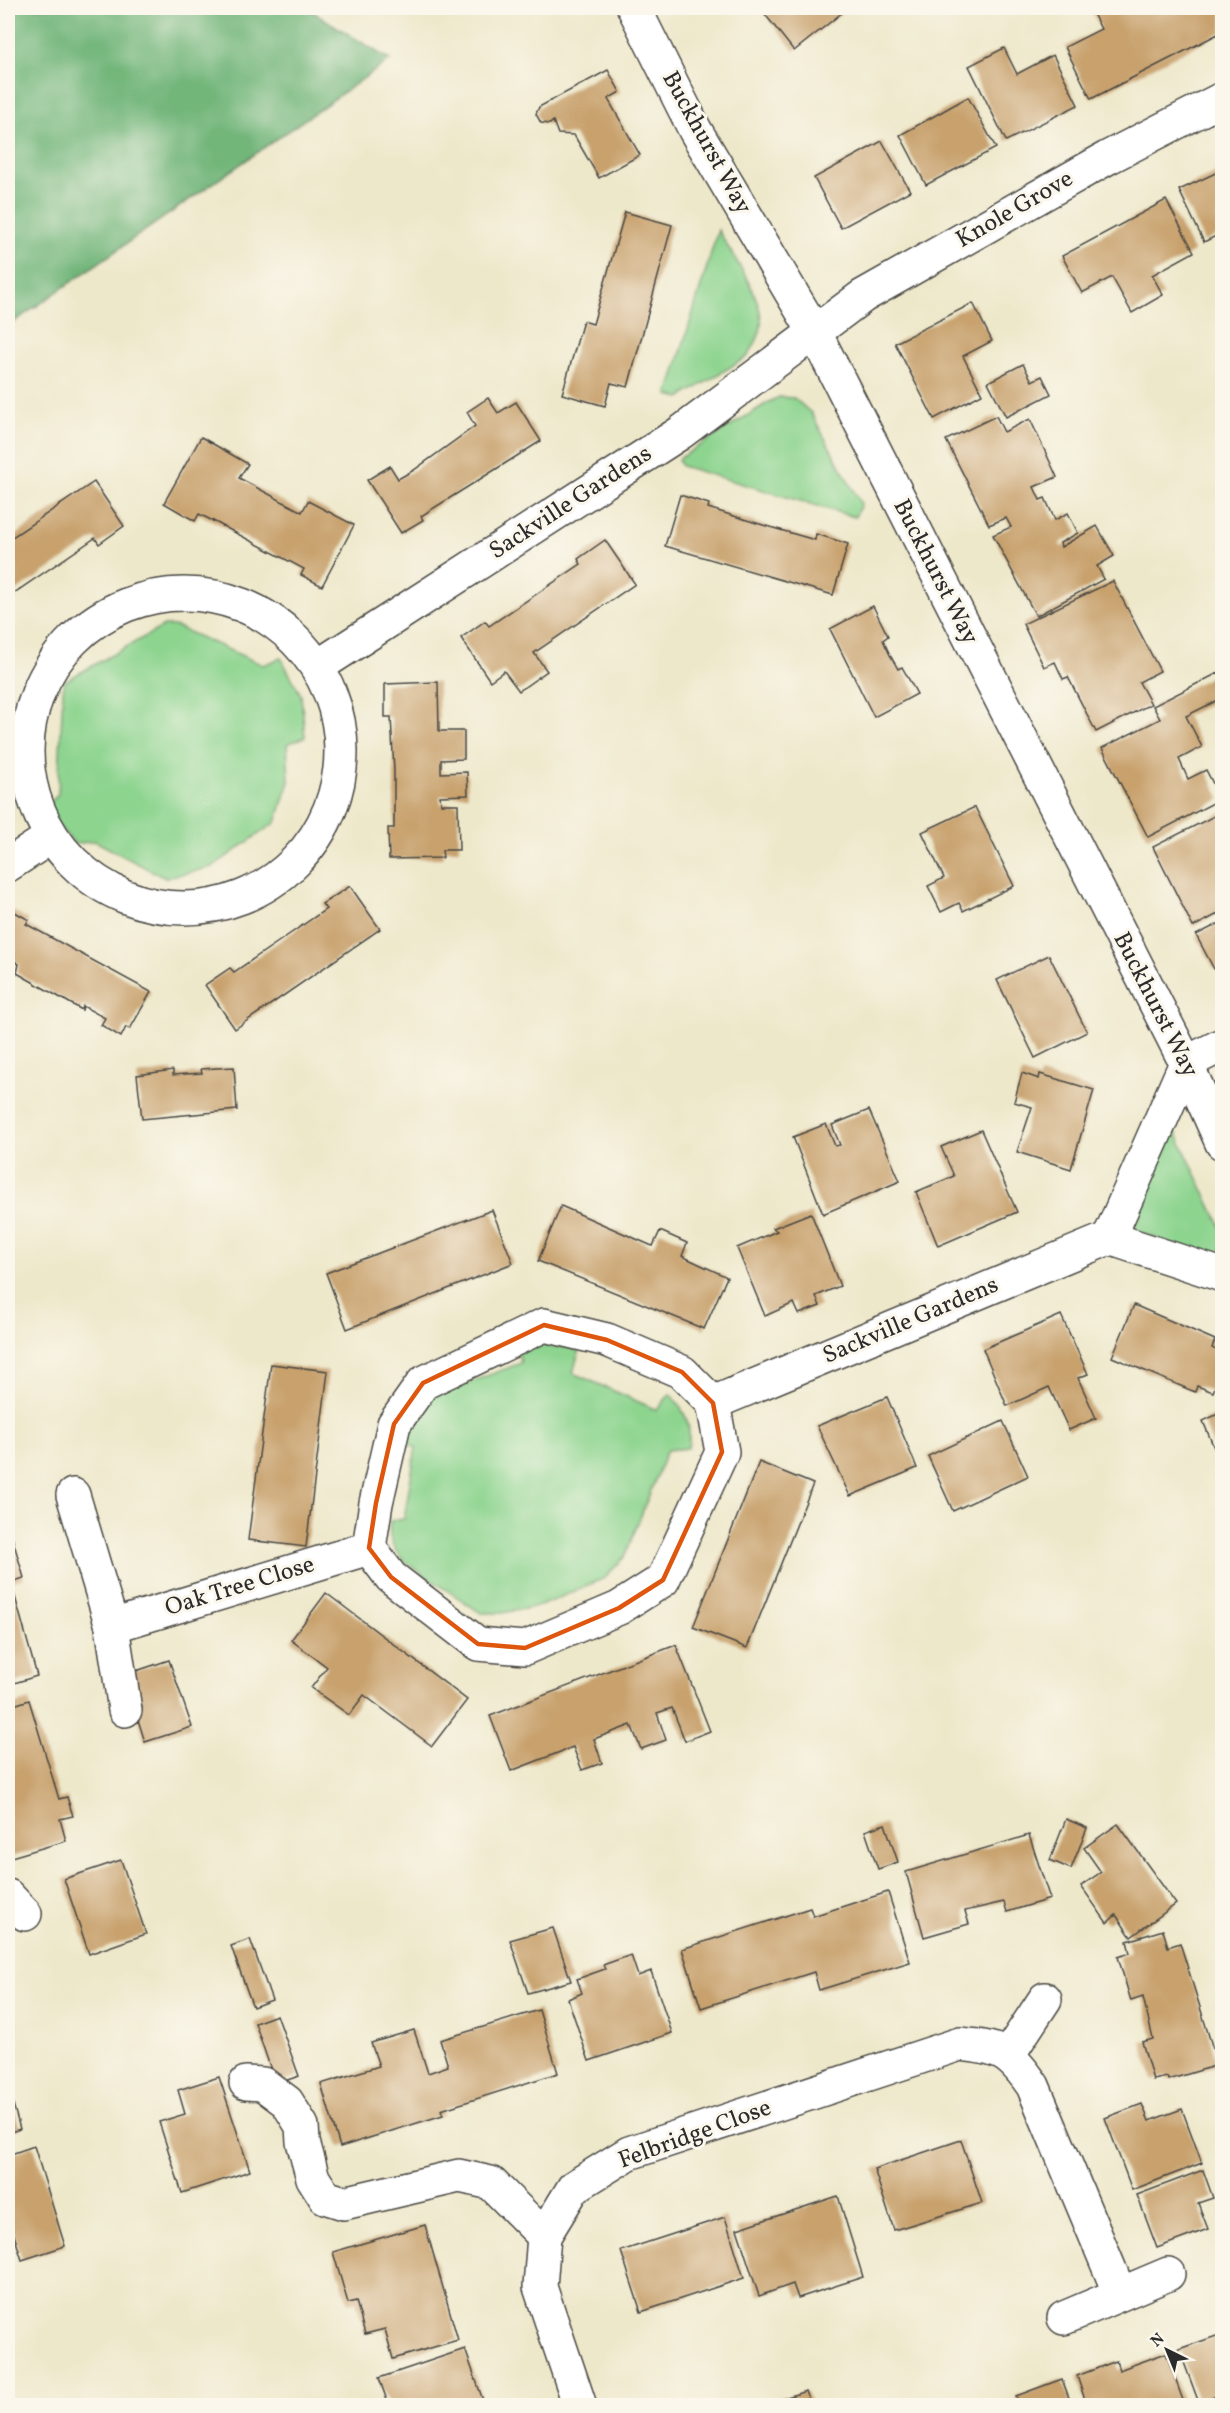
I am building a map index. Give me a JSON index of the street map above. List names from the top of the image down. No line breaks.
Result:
{"streets":{"street":["Buckhurst Way","Knole Grove","Sackville Gardens","Oak Tree Close","Felbridge Close"]},"crossings":[["Buckhurst Way","Knole Grove"],["Buckhurst Way","Sackville Gardens"],["Knole Grove","Sackville Gardens"]],"north":"top left"}
